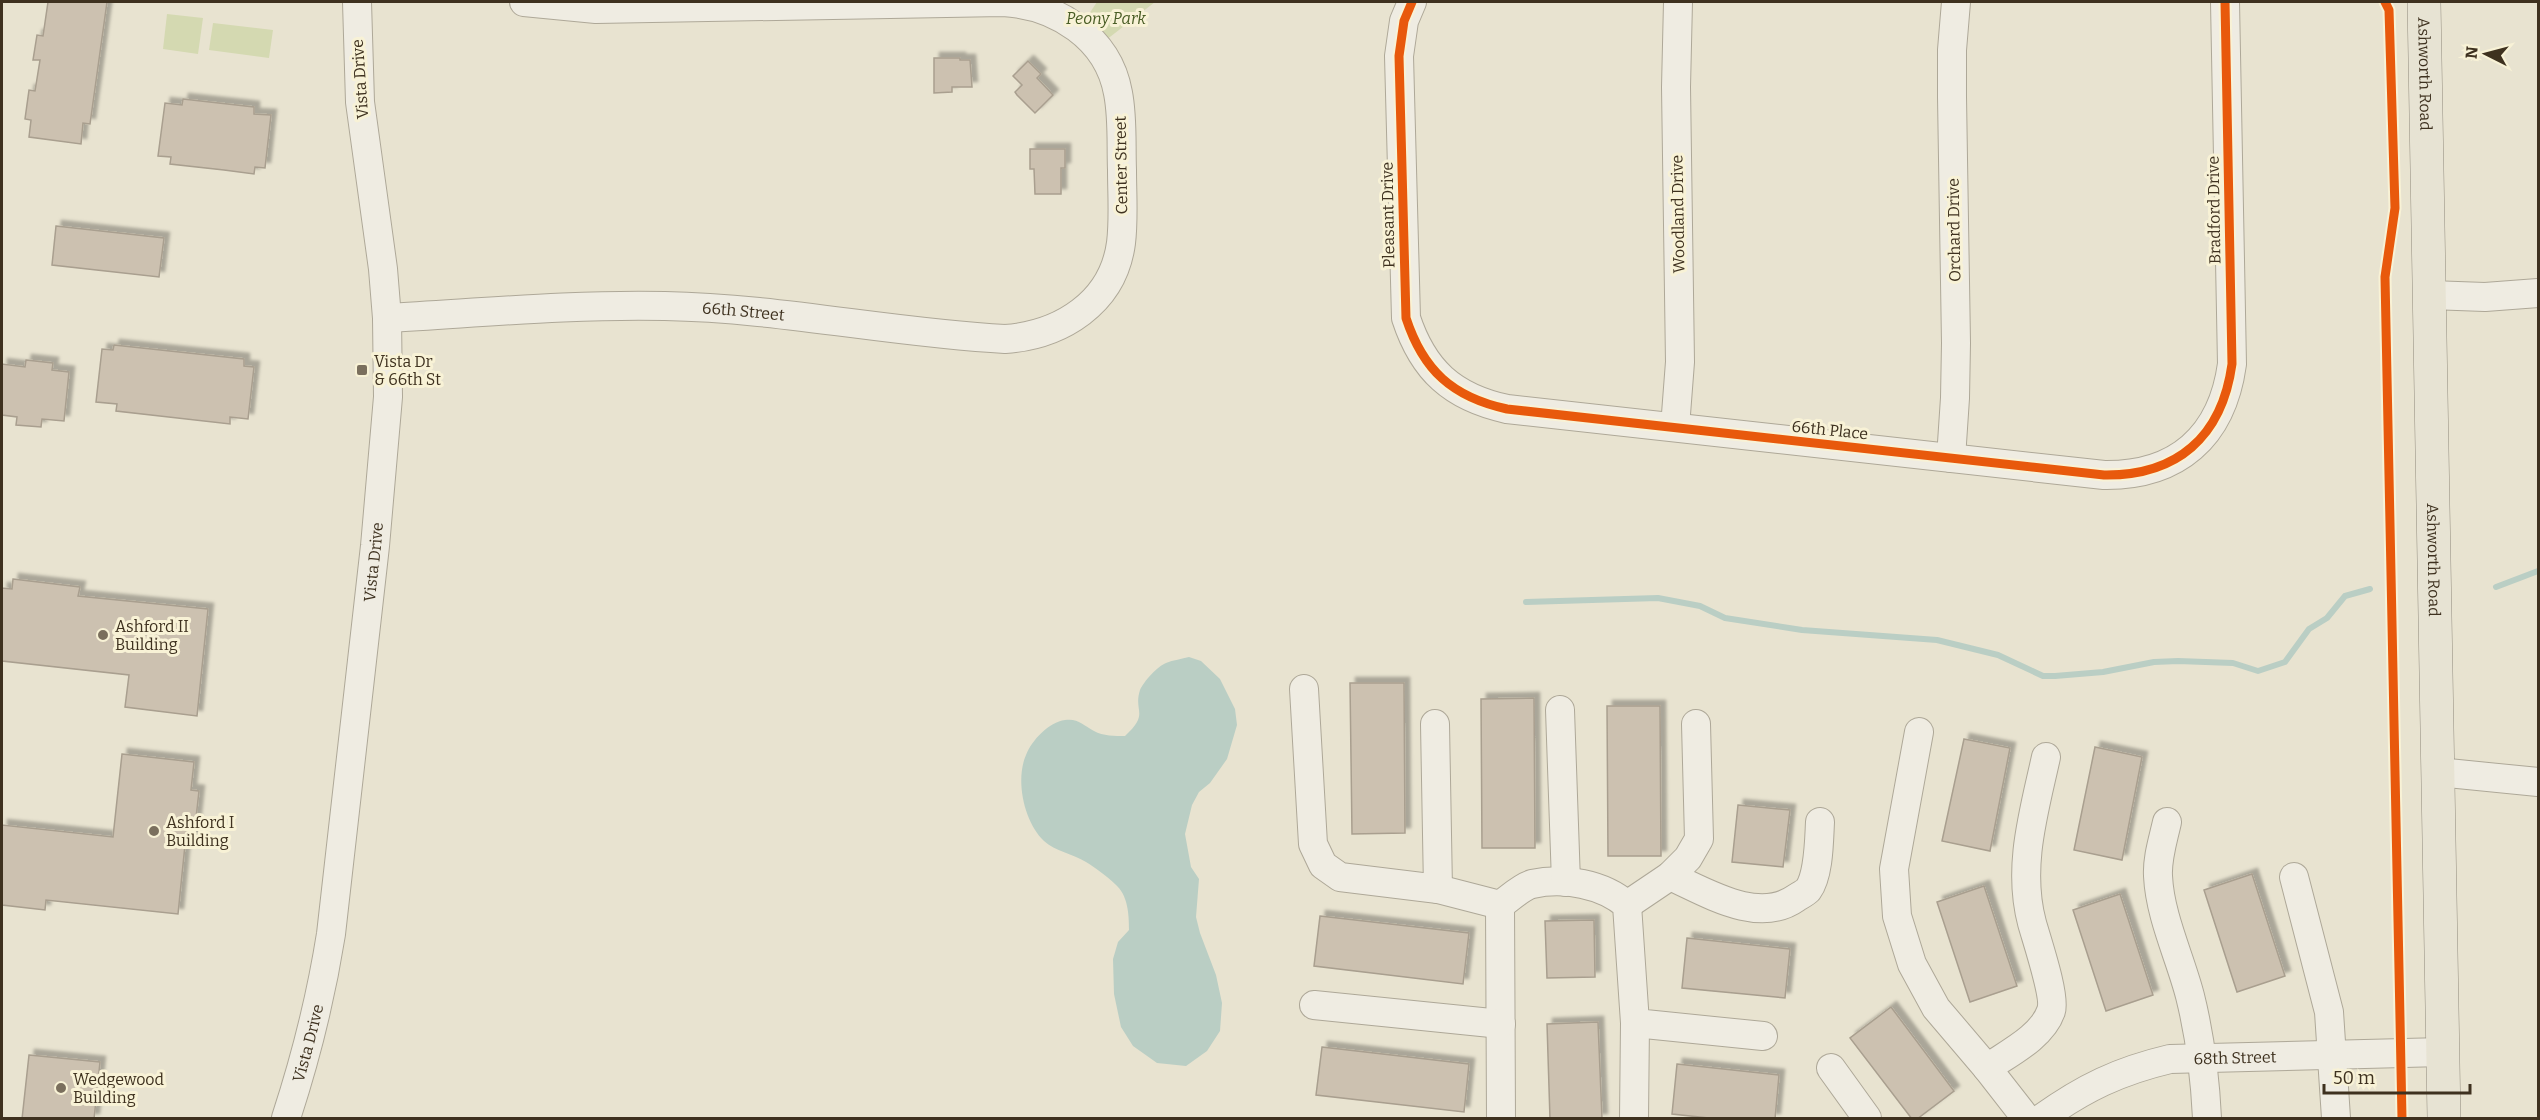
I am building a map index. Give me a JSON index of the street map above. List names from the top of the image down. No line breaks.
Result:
{"streets":{"main road":["Ashworth Road"],"street":["Vista Drive","Center Street","Bradford Drive","Woodland Drive","Pleasant Drive","Orchard Drive","66th Street","66th Place","68th Street"]},"crossings":[["Ashworth Road","68th Street"],["Vista Drive","66th Street"],["Center Street","66th Street"],["Bradford Drive","66th Place"],["Woodland Drive","66th Place"],["Pleasant Drive","66th Place"],["Orchard Drive","66th Place"]],"parks":["Peony Park"],"places":{"transit":["Vista Dr & 66th St"],"other":["Ashford II Building","Ashford I Building","Wedgewood Building"]},"scale_bar":"50 m","north":"left"}
